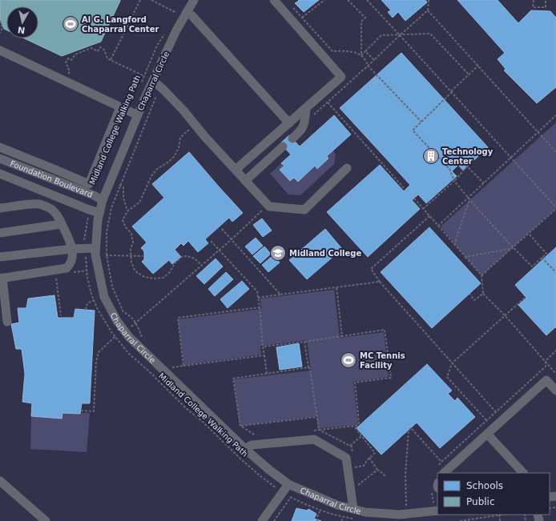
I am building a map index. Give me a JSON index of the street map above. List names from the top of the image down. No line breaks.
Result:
{"streets":{"street":["Chaparral Circle","Foundation Boulevard"],"path":["Midland College Walking Path"]},"crossings":[["Chaparral Circle","Foundation Boulevard"],["Midland College Walking Path","Foundation Boulevard"]],"places":{"sports":["Al G. Langford Chaparral Center","MC Tennis Facility"],"building":["Technology Center"],"school or university":["Midland College"]},"legend":["Schools","Public"],"north":"bottom"}
